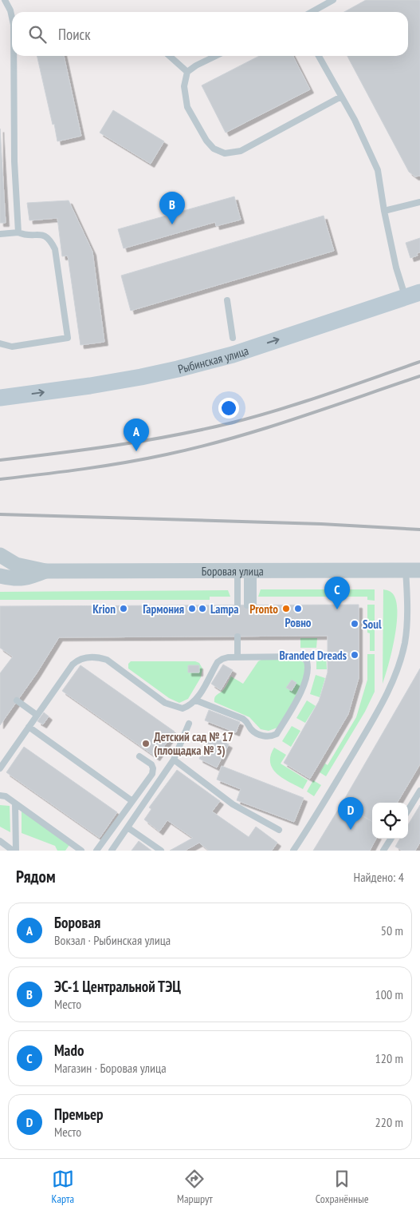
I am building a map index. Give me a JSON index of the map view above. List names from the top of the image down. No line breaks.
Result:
{"streets":{"main road":["Рыбинская улица"],"street":["Боровая улица"]},"one_way":["Рыбинская улица"],"places":["Krion","Гармония","Lampa","Pronto","Ровно","Soul","Branded Dreads","Детский сад № 17 (площадка № 3)"],"page":{"search":"Поиск","pins":["B","A","C","D"],"heading":["Рядом","Найдено: 4"],"list":[{"mark":"A","name":"Боровая","note":"Вокзал · Рыбинская улица","value":"50 m"},{"mark":"B","name":"ЭС-1 Центральной ТЭЦ","note":"Место","value":"100 m"},{"mark":"C","name":"Mado","note":"Магазин · Боровая улица","value":"120 m"},{"mark":"D","name":"Премьер","note":"Место","value":"220 m"}],"nav":["Карта","Маршрут","Сохранённые"]}}
